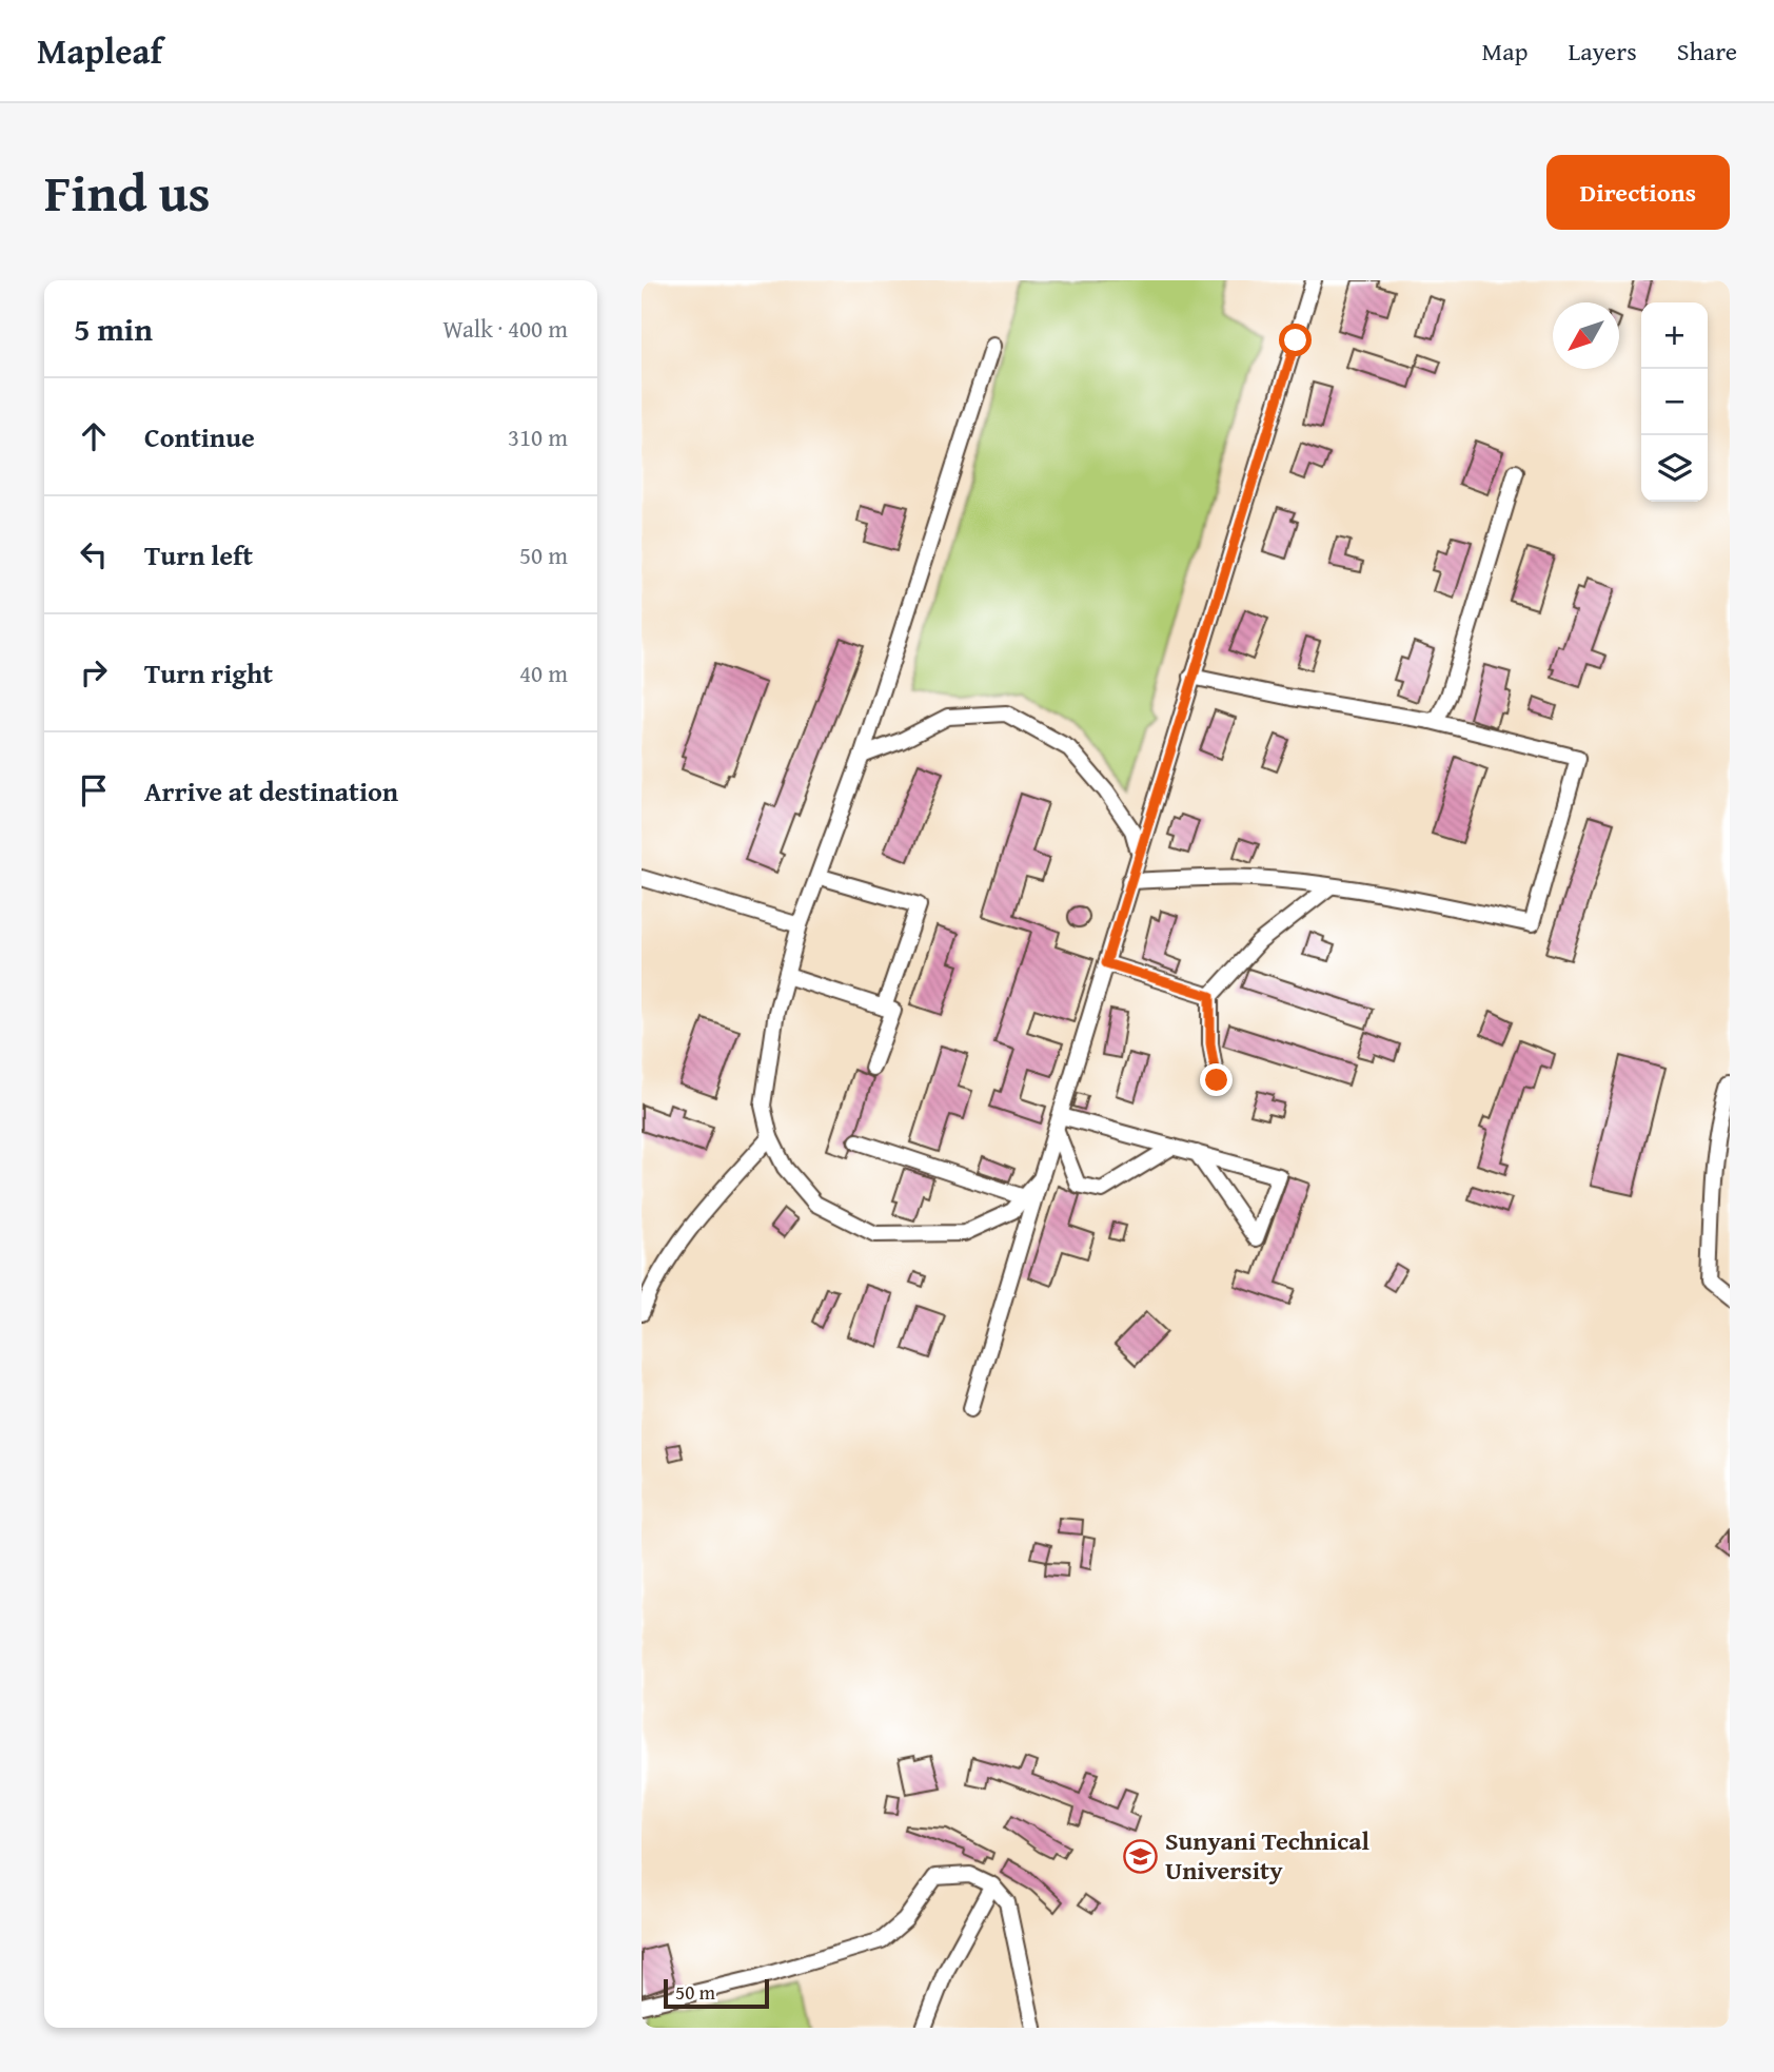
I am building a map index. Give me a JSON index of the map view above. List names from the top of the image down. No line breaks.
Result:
{"places":{"school or university":["Sunyani Technical University"]},"scale_bar":"50 m","north":"bottom left","page":{"header":"Mapleaf","nav":["Map","Layers","Share"],"title":"Find us","buttons":"Directions","heading":["5 min","Walk · 400 m"],"map_buttons":["+","−"],"list":[["Continue","310 m"],["Turn left","50 m"],["Turn right","40 m"],"Arrive at destination"],"scale":"50 m"}}
